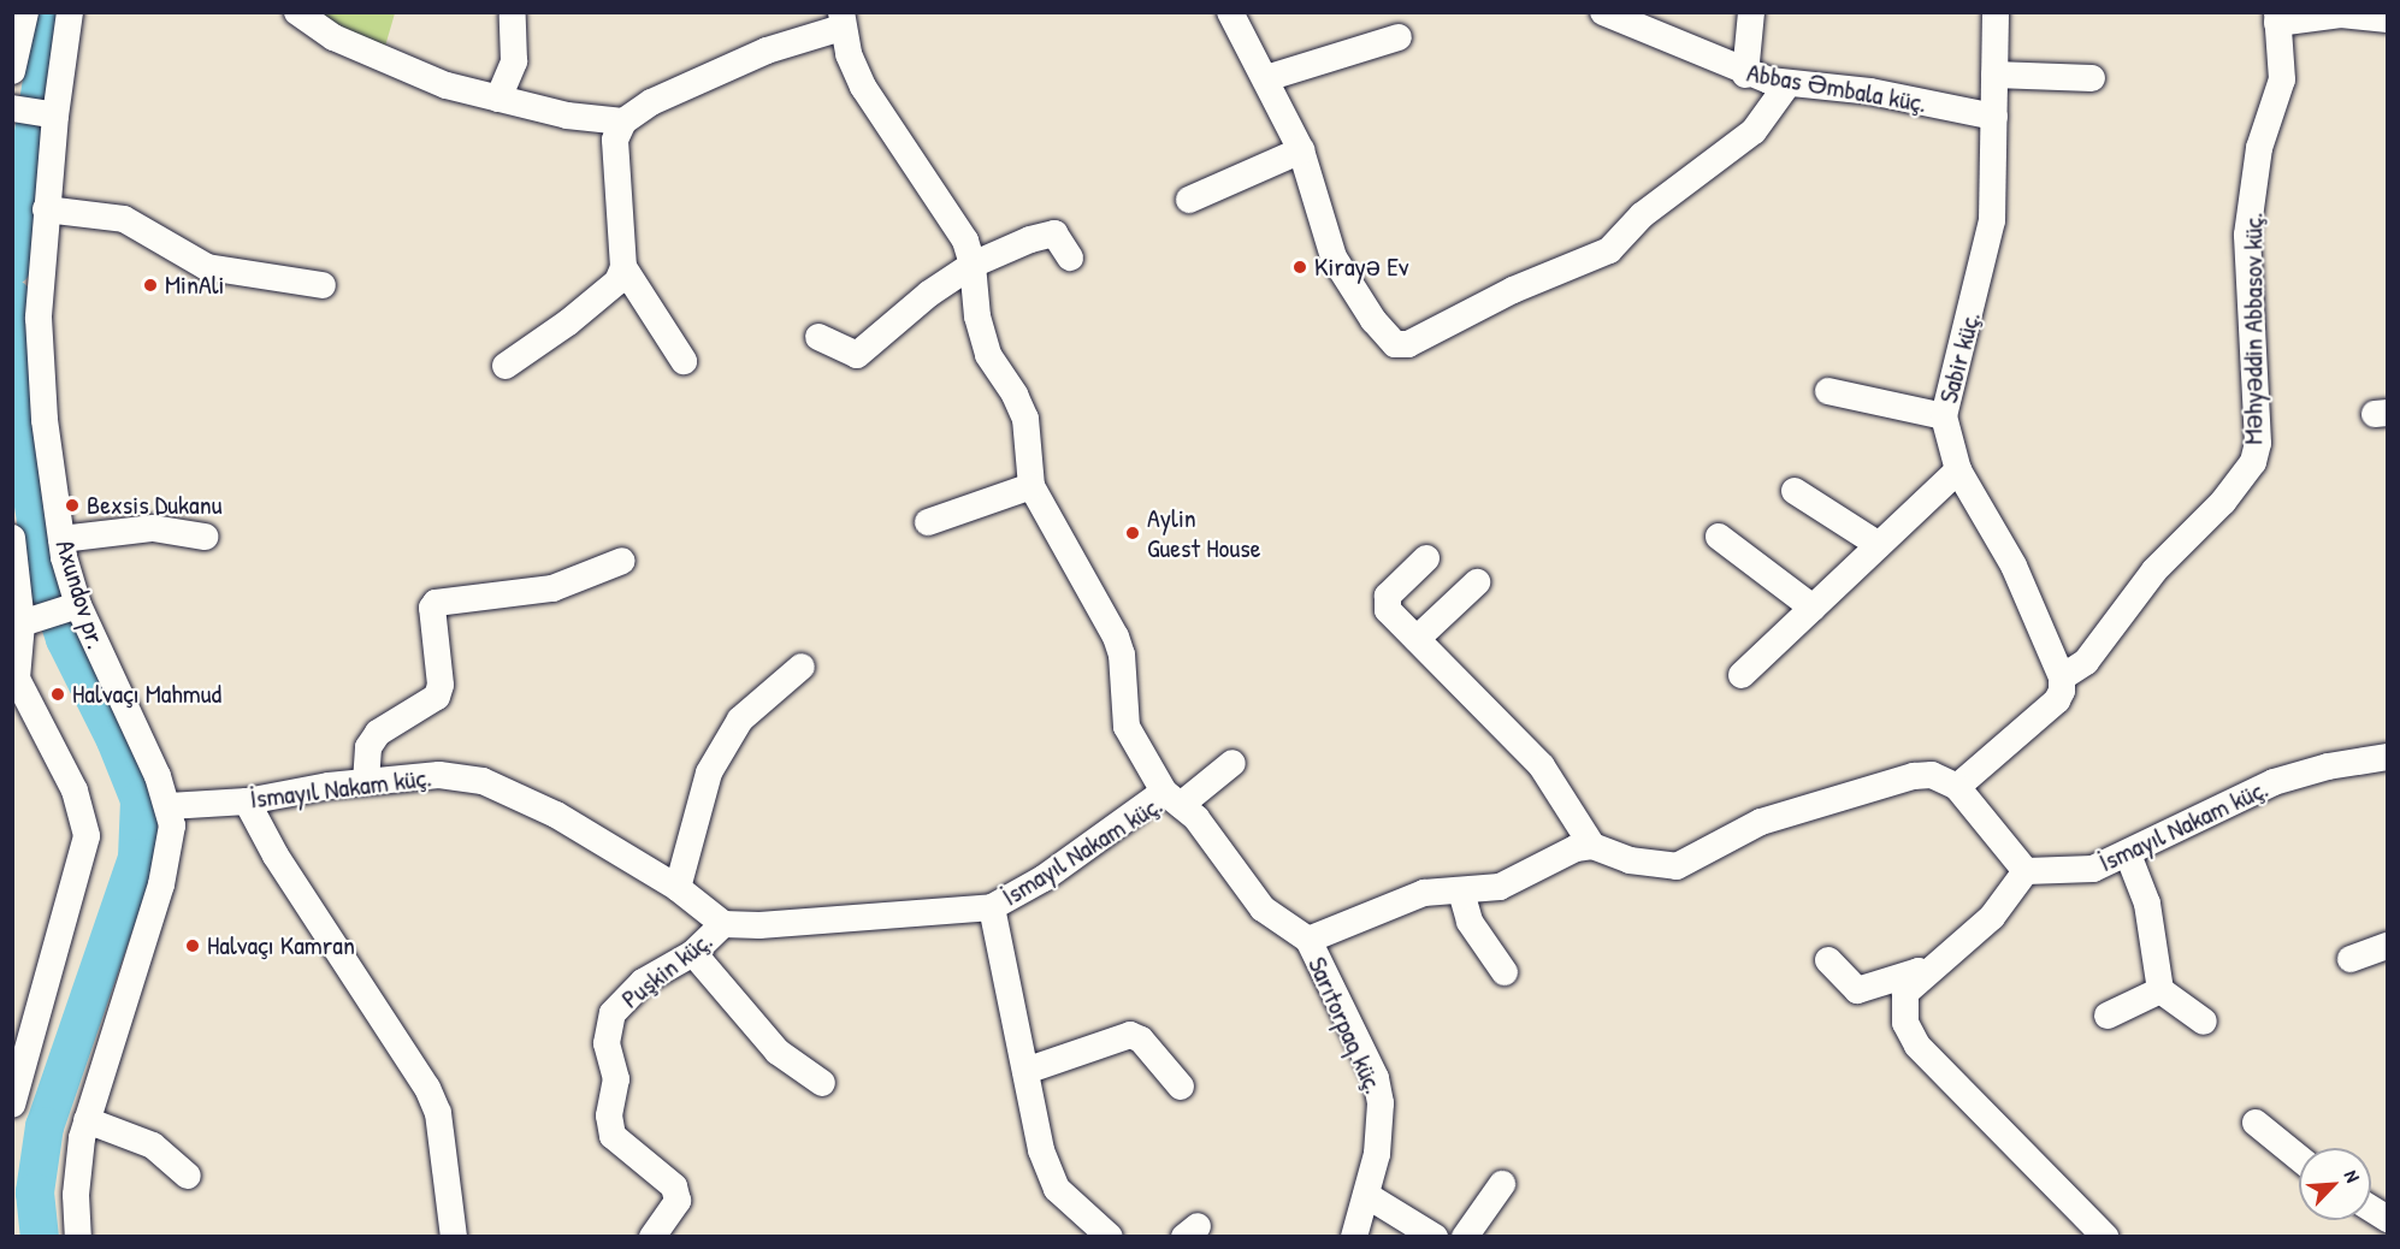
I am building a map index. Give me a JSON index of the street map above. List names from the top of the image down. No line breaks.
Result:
{"streets":{"street":["Abbas Əmbala küç.","Məhyəddin Abbasov küç.","Sabir küç.","Axundov pr.","İsmayıl Nakam küç.","Puşkin küç.","Sarıtorpaq küç."]},"crossings":[["Abbas Əmbala küç.","Sabir küç."],["Məhyəddin Abbasov küç.","Sabir küç."],["Axundov pr.","İsmayıl Nakam küç."],["İsmayıl Nakam küç.","Puşkin küç."],["İsmayıl Nakam küç.","Sarıtorpaq küç."]],"places":["Kirayə Ev","MinAli","Bexsis Dukanu","Aylin Guest House","Halvaçı Mahmud","Halvaçı Kamran"],"north":"top right"}
